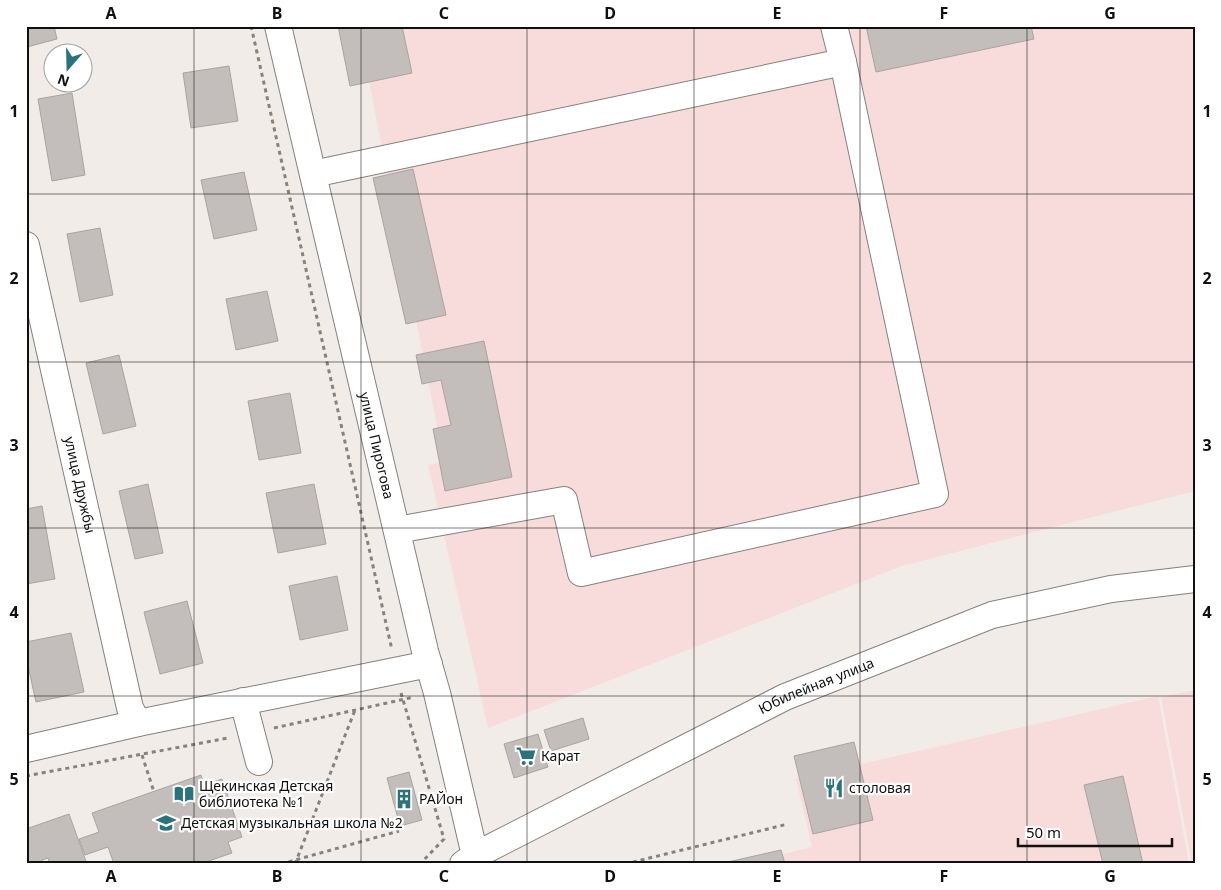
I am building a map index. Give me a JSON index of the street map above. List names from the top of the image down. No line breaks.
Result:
{"streets":{"street":["улица Пирогова","улица Дружбы","Юбилейная улица"]},"crossings":[["улица Пирогова","Юбилейная улица"]],"places":{"supermarket":["Карат"],"restaurant":["столовая"],"library":["Щекинская Детская библиотека №1"],"building":["РАЙон"],"school or university":["Детская музыкальная школа №2"]},"scale_bar":"50 m","north":"bottom","grid":{"columns":["A","B","C","D","E","F","G"],"rows":["1","2","3","4","5"]}}
